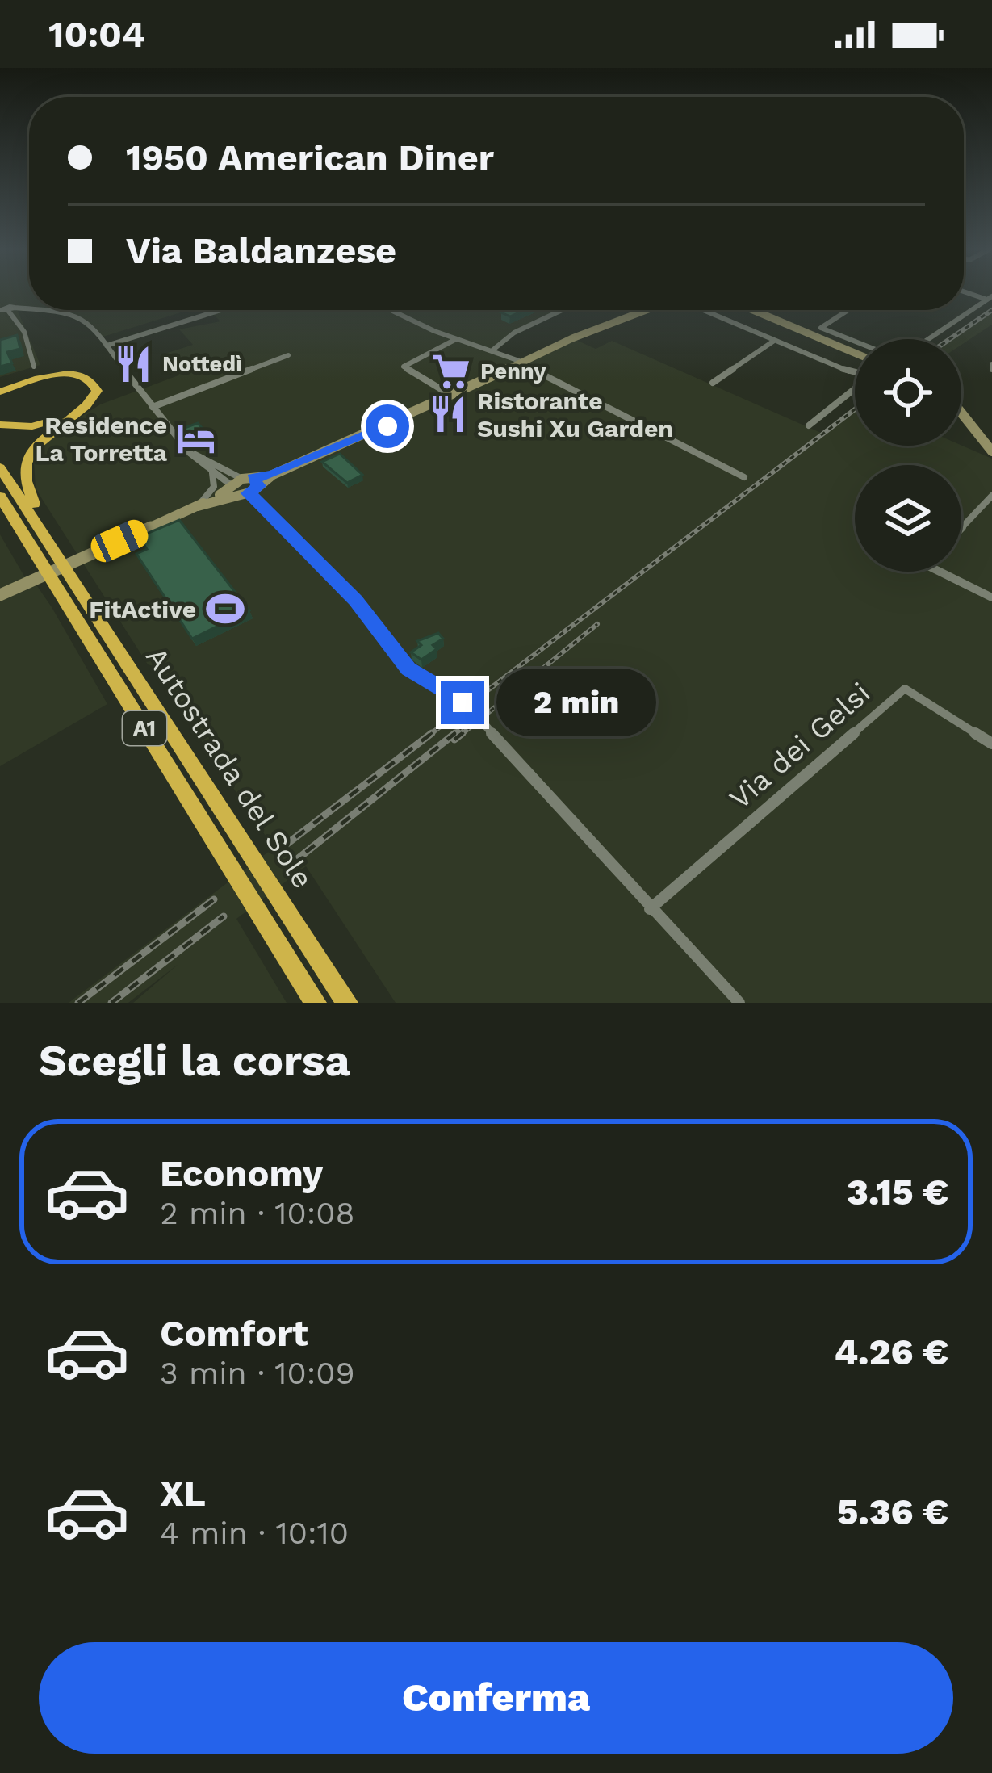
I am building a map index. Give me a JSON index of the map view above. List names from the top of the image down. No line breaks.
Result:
{"streets":{"highway":["A1","Autostrada del Sole"],"street":["Via dei Gelsi"]},"places":{"restaurant":["Nottedì","Ristorante Sushi Xu Garden"],"supermarket":["Penny"],"hotel":["Residence La Torretta"],"sports":["FitActive"]},"page":{"status":"10:04","banner":["1950 American Diner","Via Baldanzese"],"bubble":"2 min","heading":"Scegli la corsa","list":[{"name":"Economy","note":"2 min · 10:08","value":"3.15 €"},{"name":"Comfort","note":"3 min · 10:09","value":"4.26 €"},{"name":"XL","note":"4 min · 10:10","value":"5.36 €"}],"buttons":"Conferma"}}
